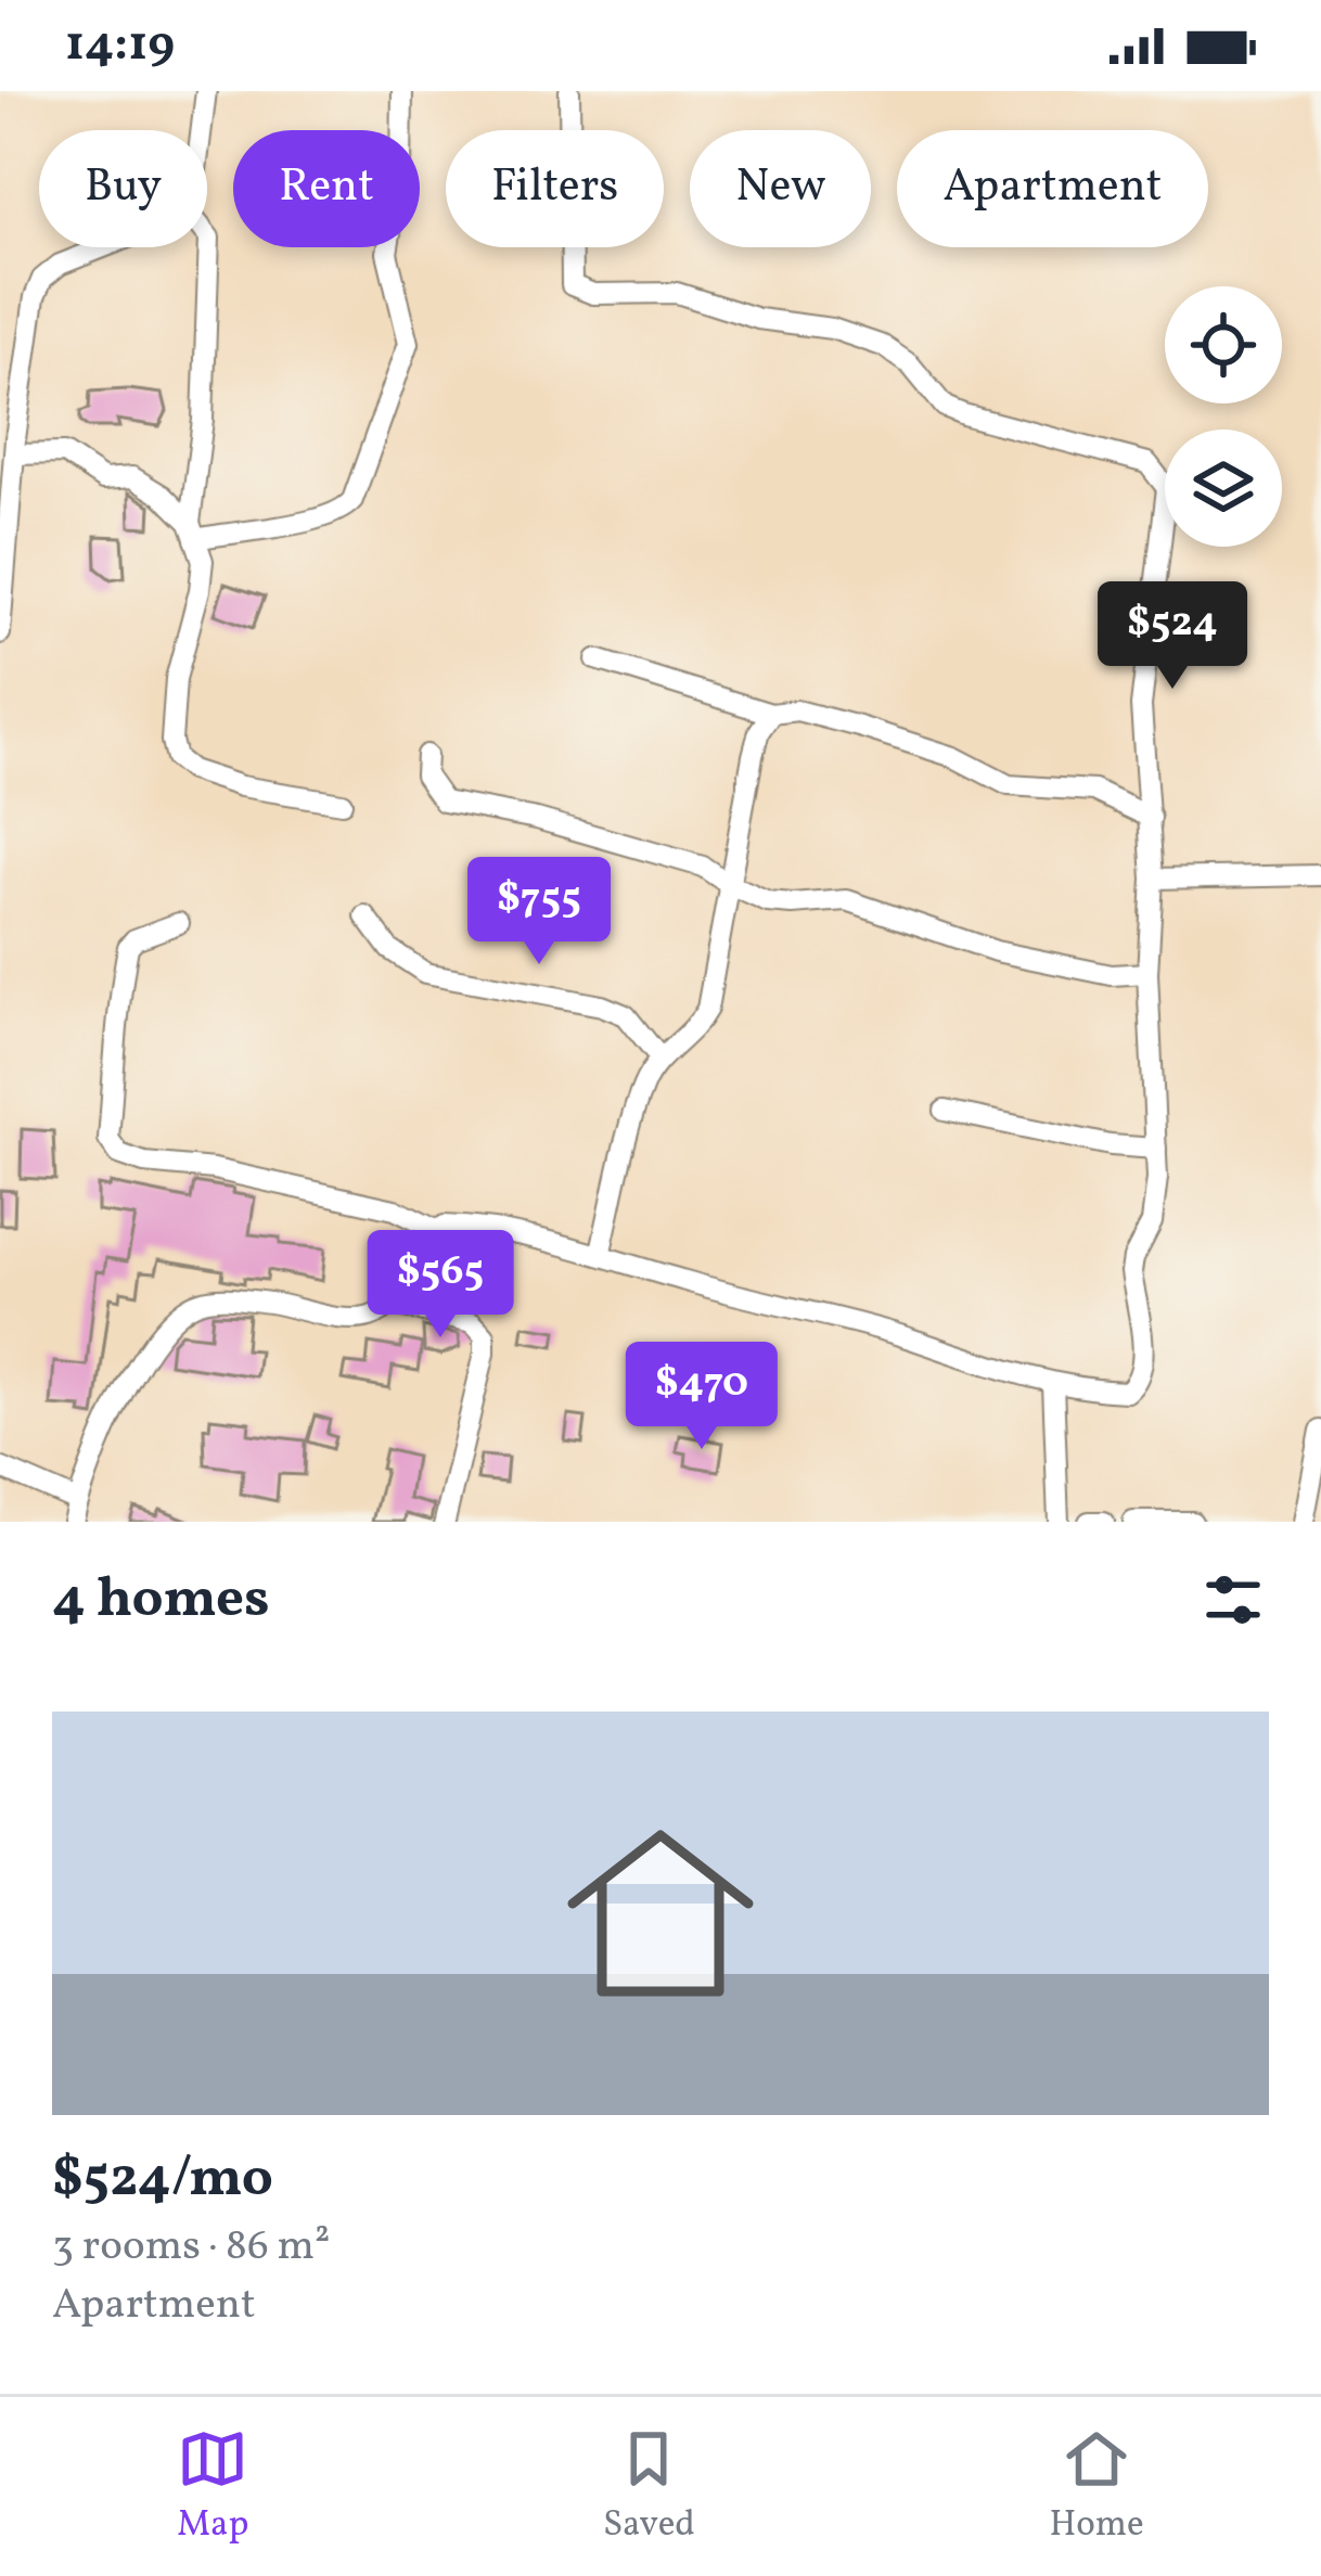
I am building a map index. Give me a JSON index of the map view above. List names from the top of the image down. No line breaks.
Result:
{"page":{"status":"14:19","chip":["Buy","Rent","Filters","New","Apartment"],"price":["$524","$755","$565","$470"],"heading":"4 homes","list":[{"name":"$524/mo","note":"3 rooms · 86 m² · Apartment"}],"tabs":["Map","Saved","Home"]}}
